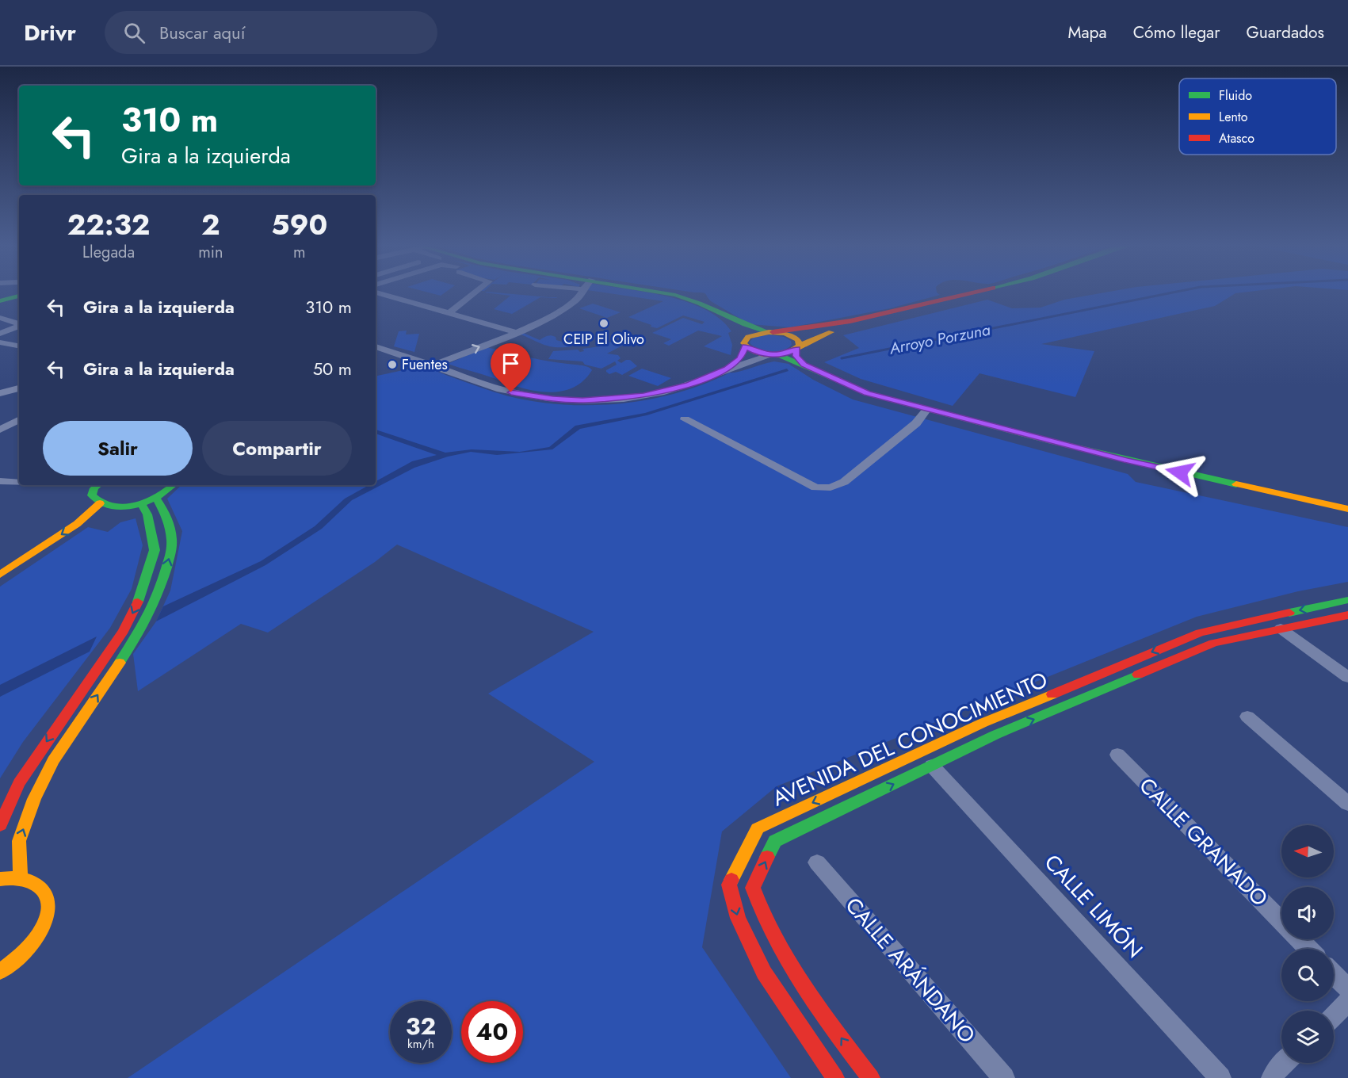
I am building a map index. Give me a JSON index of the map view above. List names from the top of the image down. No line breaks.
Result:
{"streets":{"street":["AVENIDA DEL CONOCIMIENTO","CALLE GRANADO","CALLE LIMÓN","CALLE ARÁNDANO"]},"crossings":[["AVENIDA DEL CONOCIMIENTO","CALLE LIMÓN"]],"water":["Arroyo Porzuna"],"places":["CEIP El Olivo","Fuentes"],"legend":["Fluido","Lento","Atasco"],"north":"left","page":{"header":"Drivr","search":"Buscar aquí","nav":["Mapa","Cómo llegar","Guardados"],"turn":["310 m","Gira a la izquierda"],"eta":["22:32","Llegada","2","min","590","m"],"list":[{"name":"Gira a la izquierda","value":"310 m"},{"name":"Gira a la izquierda","value":"50 m"}],"buttons":["Salir","Compartir"],"speed":"32 km/h","limit":"40"}}
